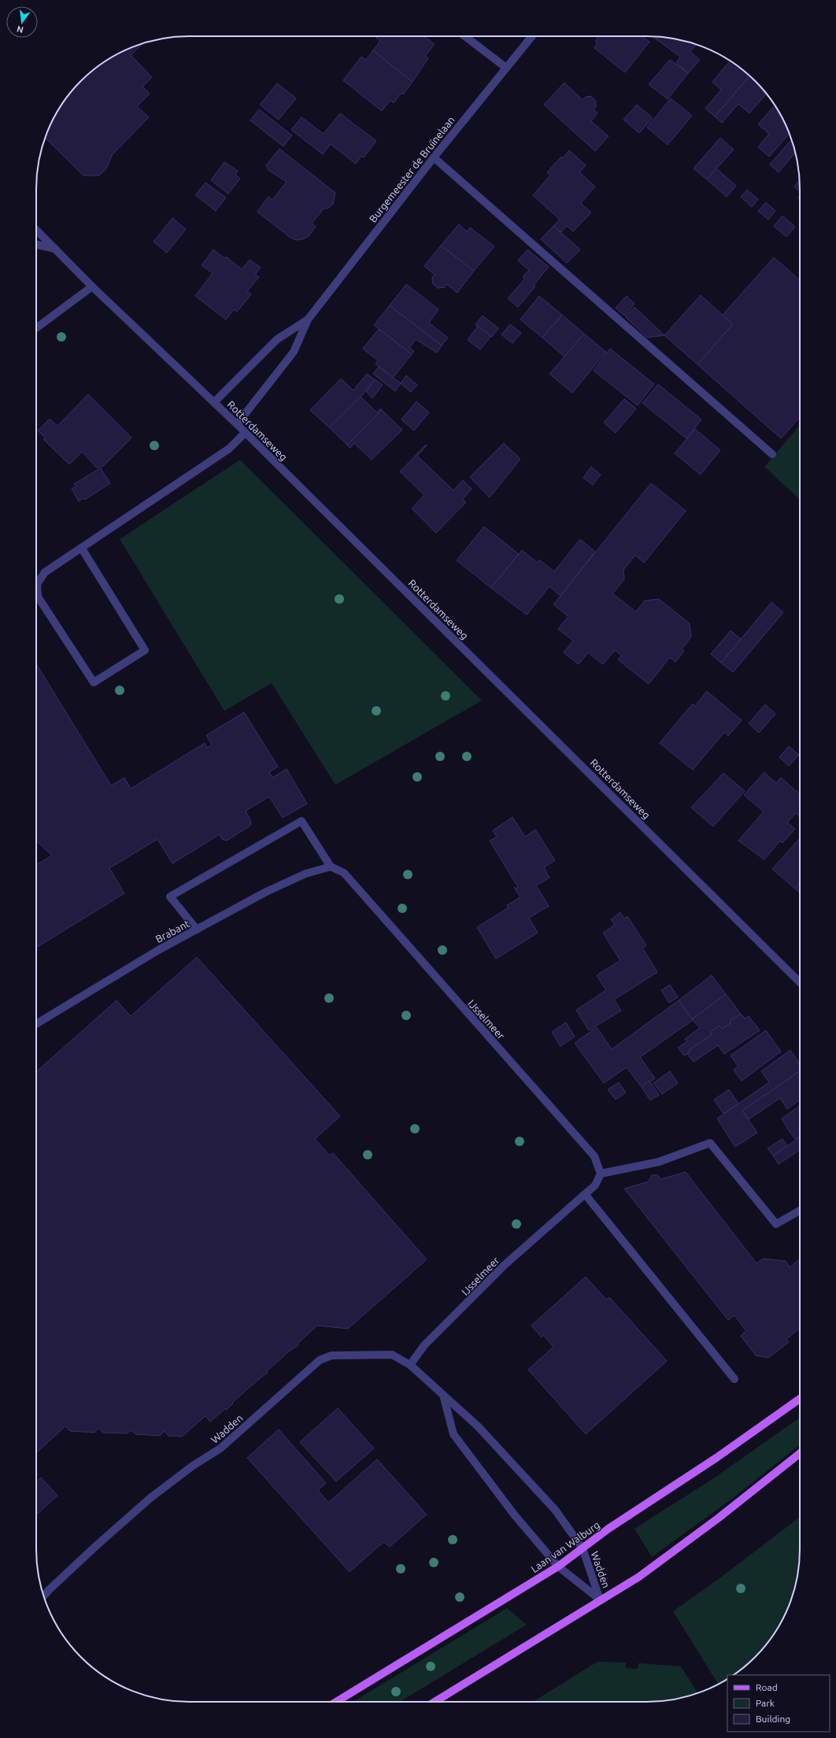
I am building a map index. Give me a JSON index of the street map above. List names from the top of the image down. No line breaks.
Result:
{"streets":{"main road":["Laan van Walburg"],"street":["Burgemeester de Bruïnelaan","Rotterdamseweg","Brabant","IJsselmeer","Wadden"]},"crossings":[["Burgemeester de Bruïnelaan","Rotterdamseweg"],["Brabant","IJsselmeer"],["IJsselmeer","Wadden"],["Wadden","Laan van Walburg"]],"legend":["Road","Park","Building"],"north":"bottom"}
